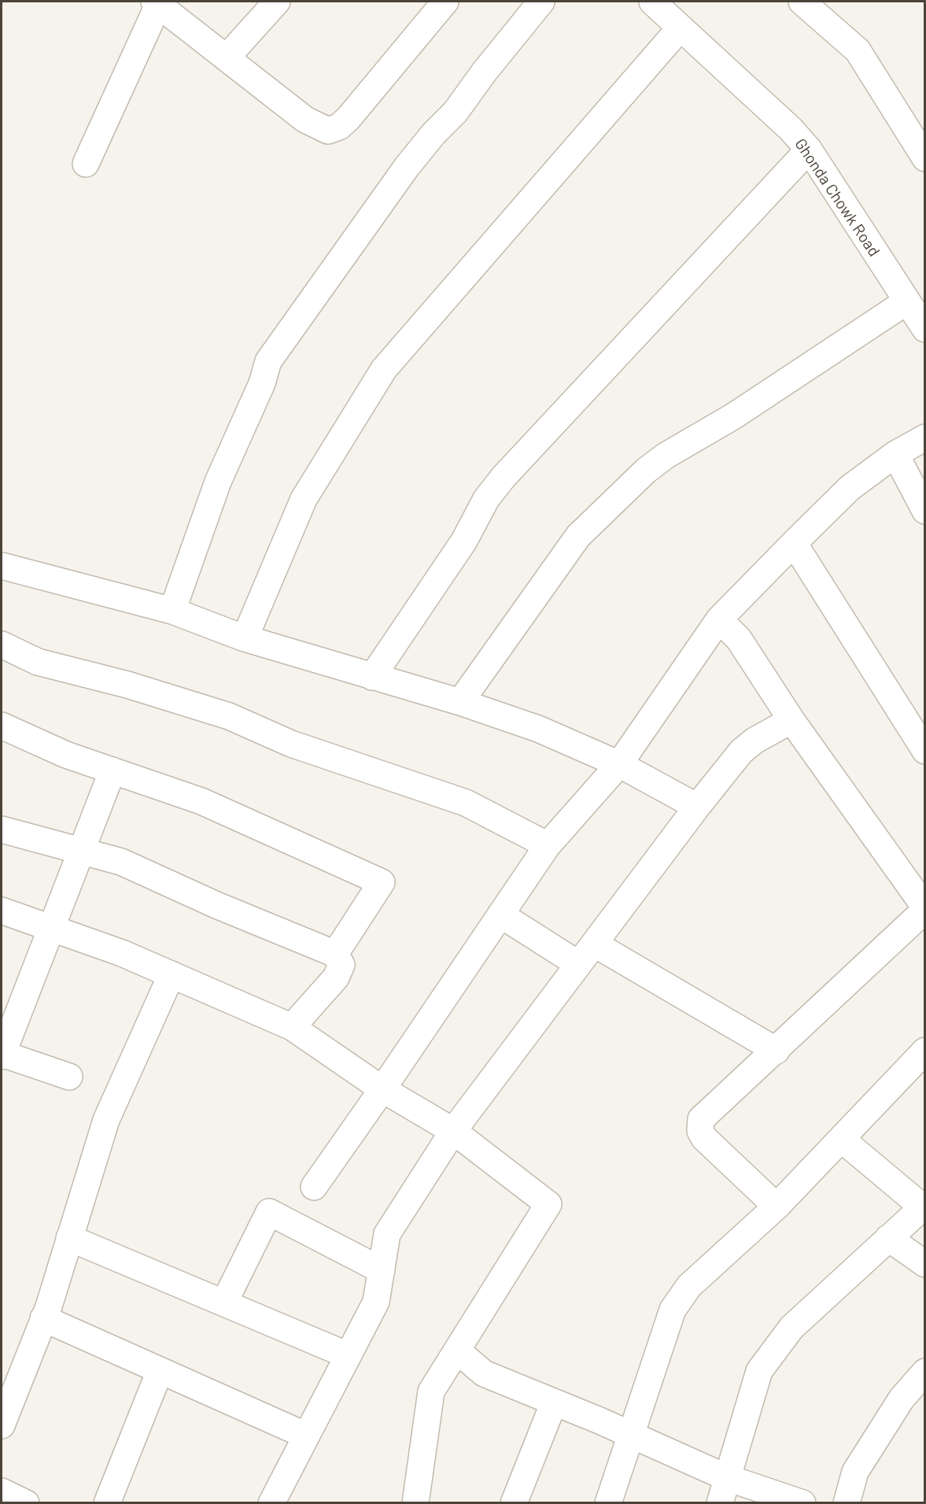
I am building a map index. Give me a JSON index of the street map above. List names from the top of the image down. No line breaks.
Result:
{"streets":{"street":["Ghonda Chowk Road"]}}
